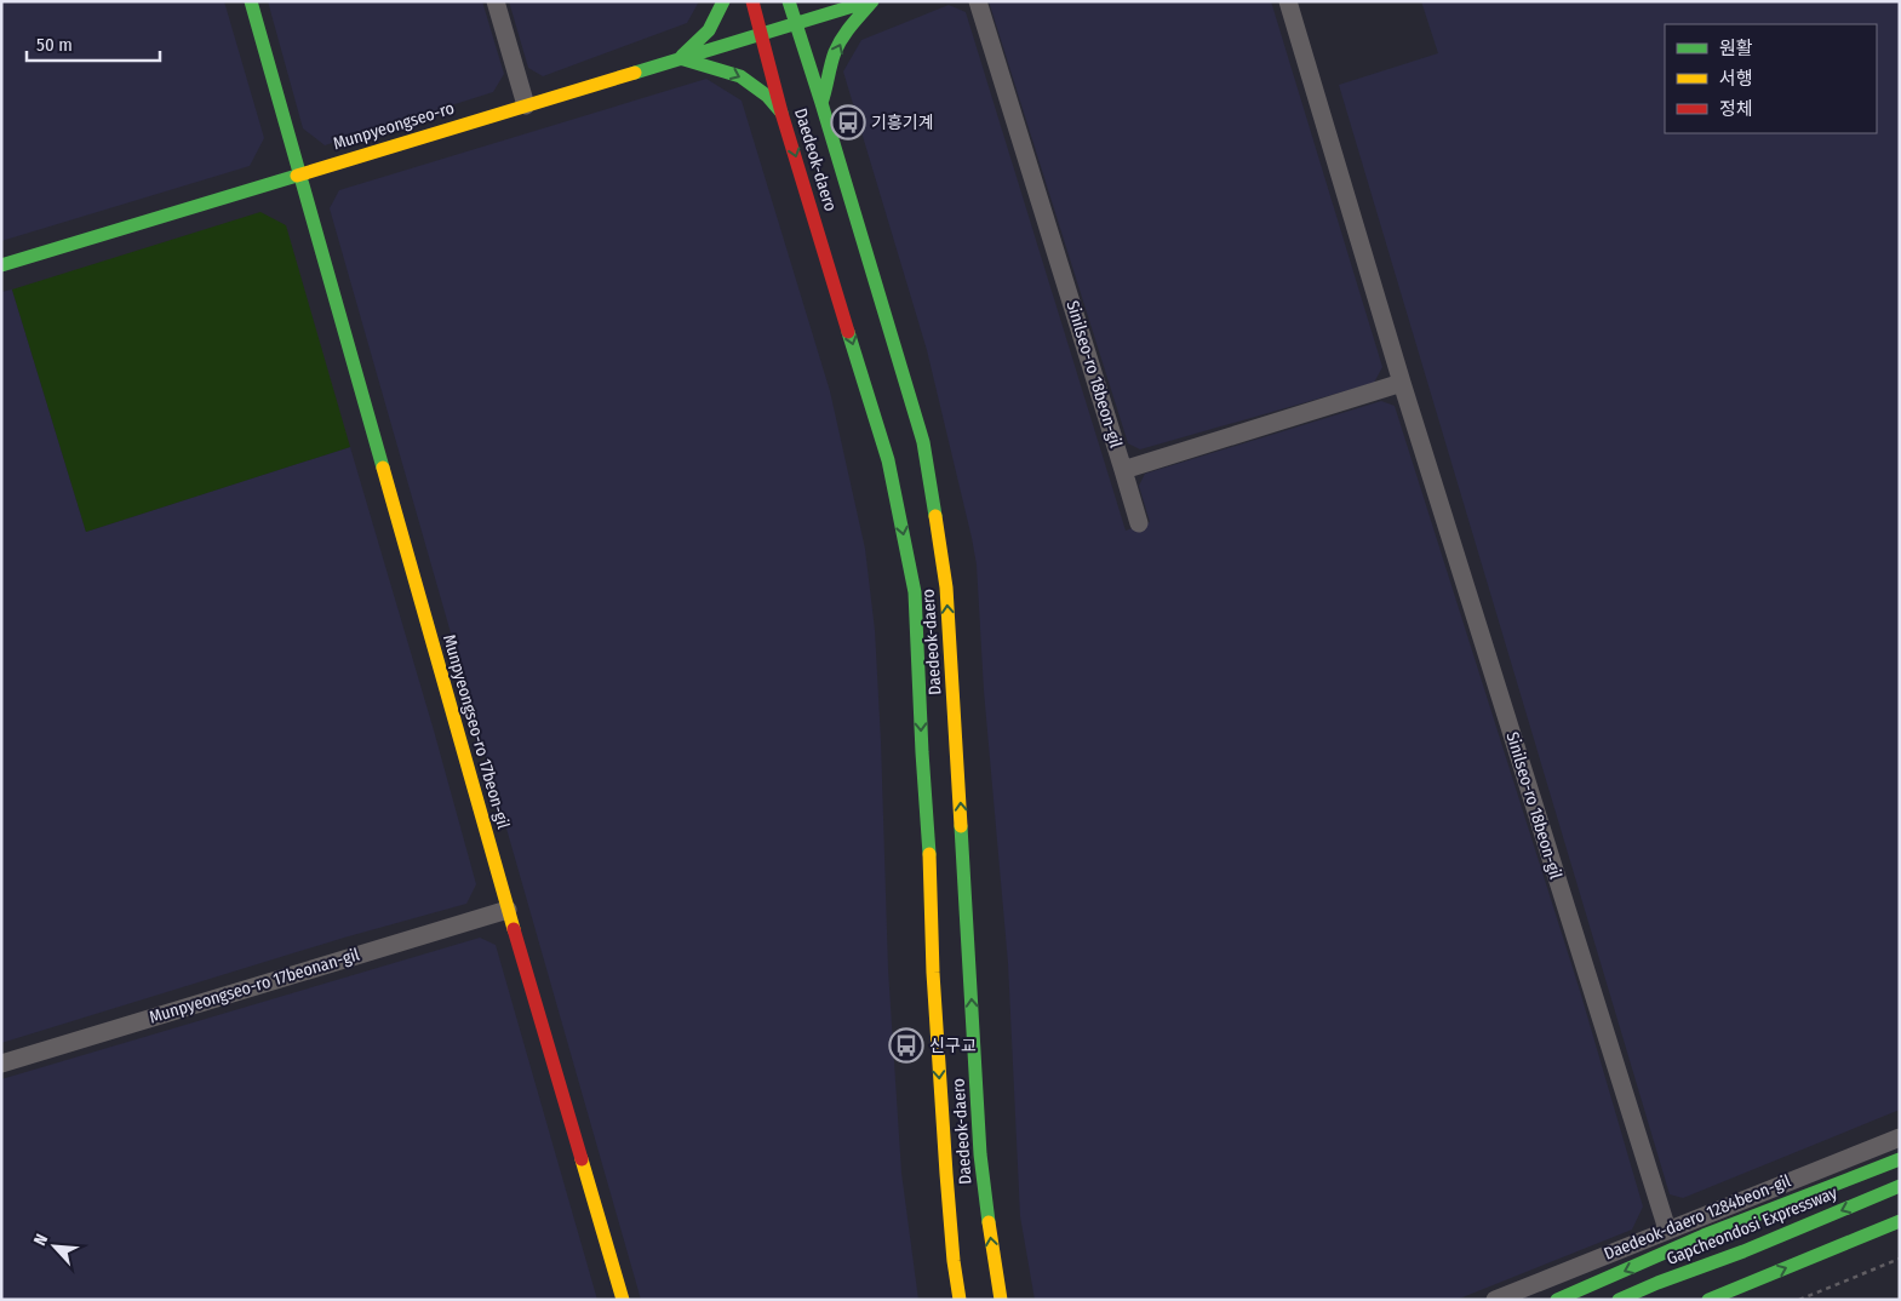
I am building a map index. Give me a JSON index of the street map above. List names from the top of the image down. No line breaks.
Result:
{"streets":{"main road":["Munpyeongseo-ro","Daedeok-daero","Munpyeongseo-ro 17beon-gil","Gapcheondosi Expressway"],"street":["Sinilseo-ro 18beon-gil","Munpyeongseo-ro 17beonan-gil","Daedeok-daero 1284beon-gil"]},"crossings":[["Munpyeongseo-ro","Daedeok-daero"],["Munpyeongseo-ro","Munpyeongseo-ro 17beon-gil"],["Sinilseo-ro 18beon-gil","Daedeok-daero 1284beon-gil"],["Munpyeongseo-ro 17beon-gil","Munpyeongseo-ro 17beonan-gil"]],"places":{"bus stop":["기흥기계","신구교"]},"legend":["원활","서행","정체"],"scale_bar":"50 m","north":"top left"}
